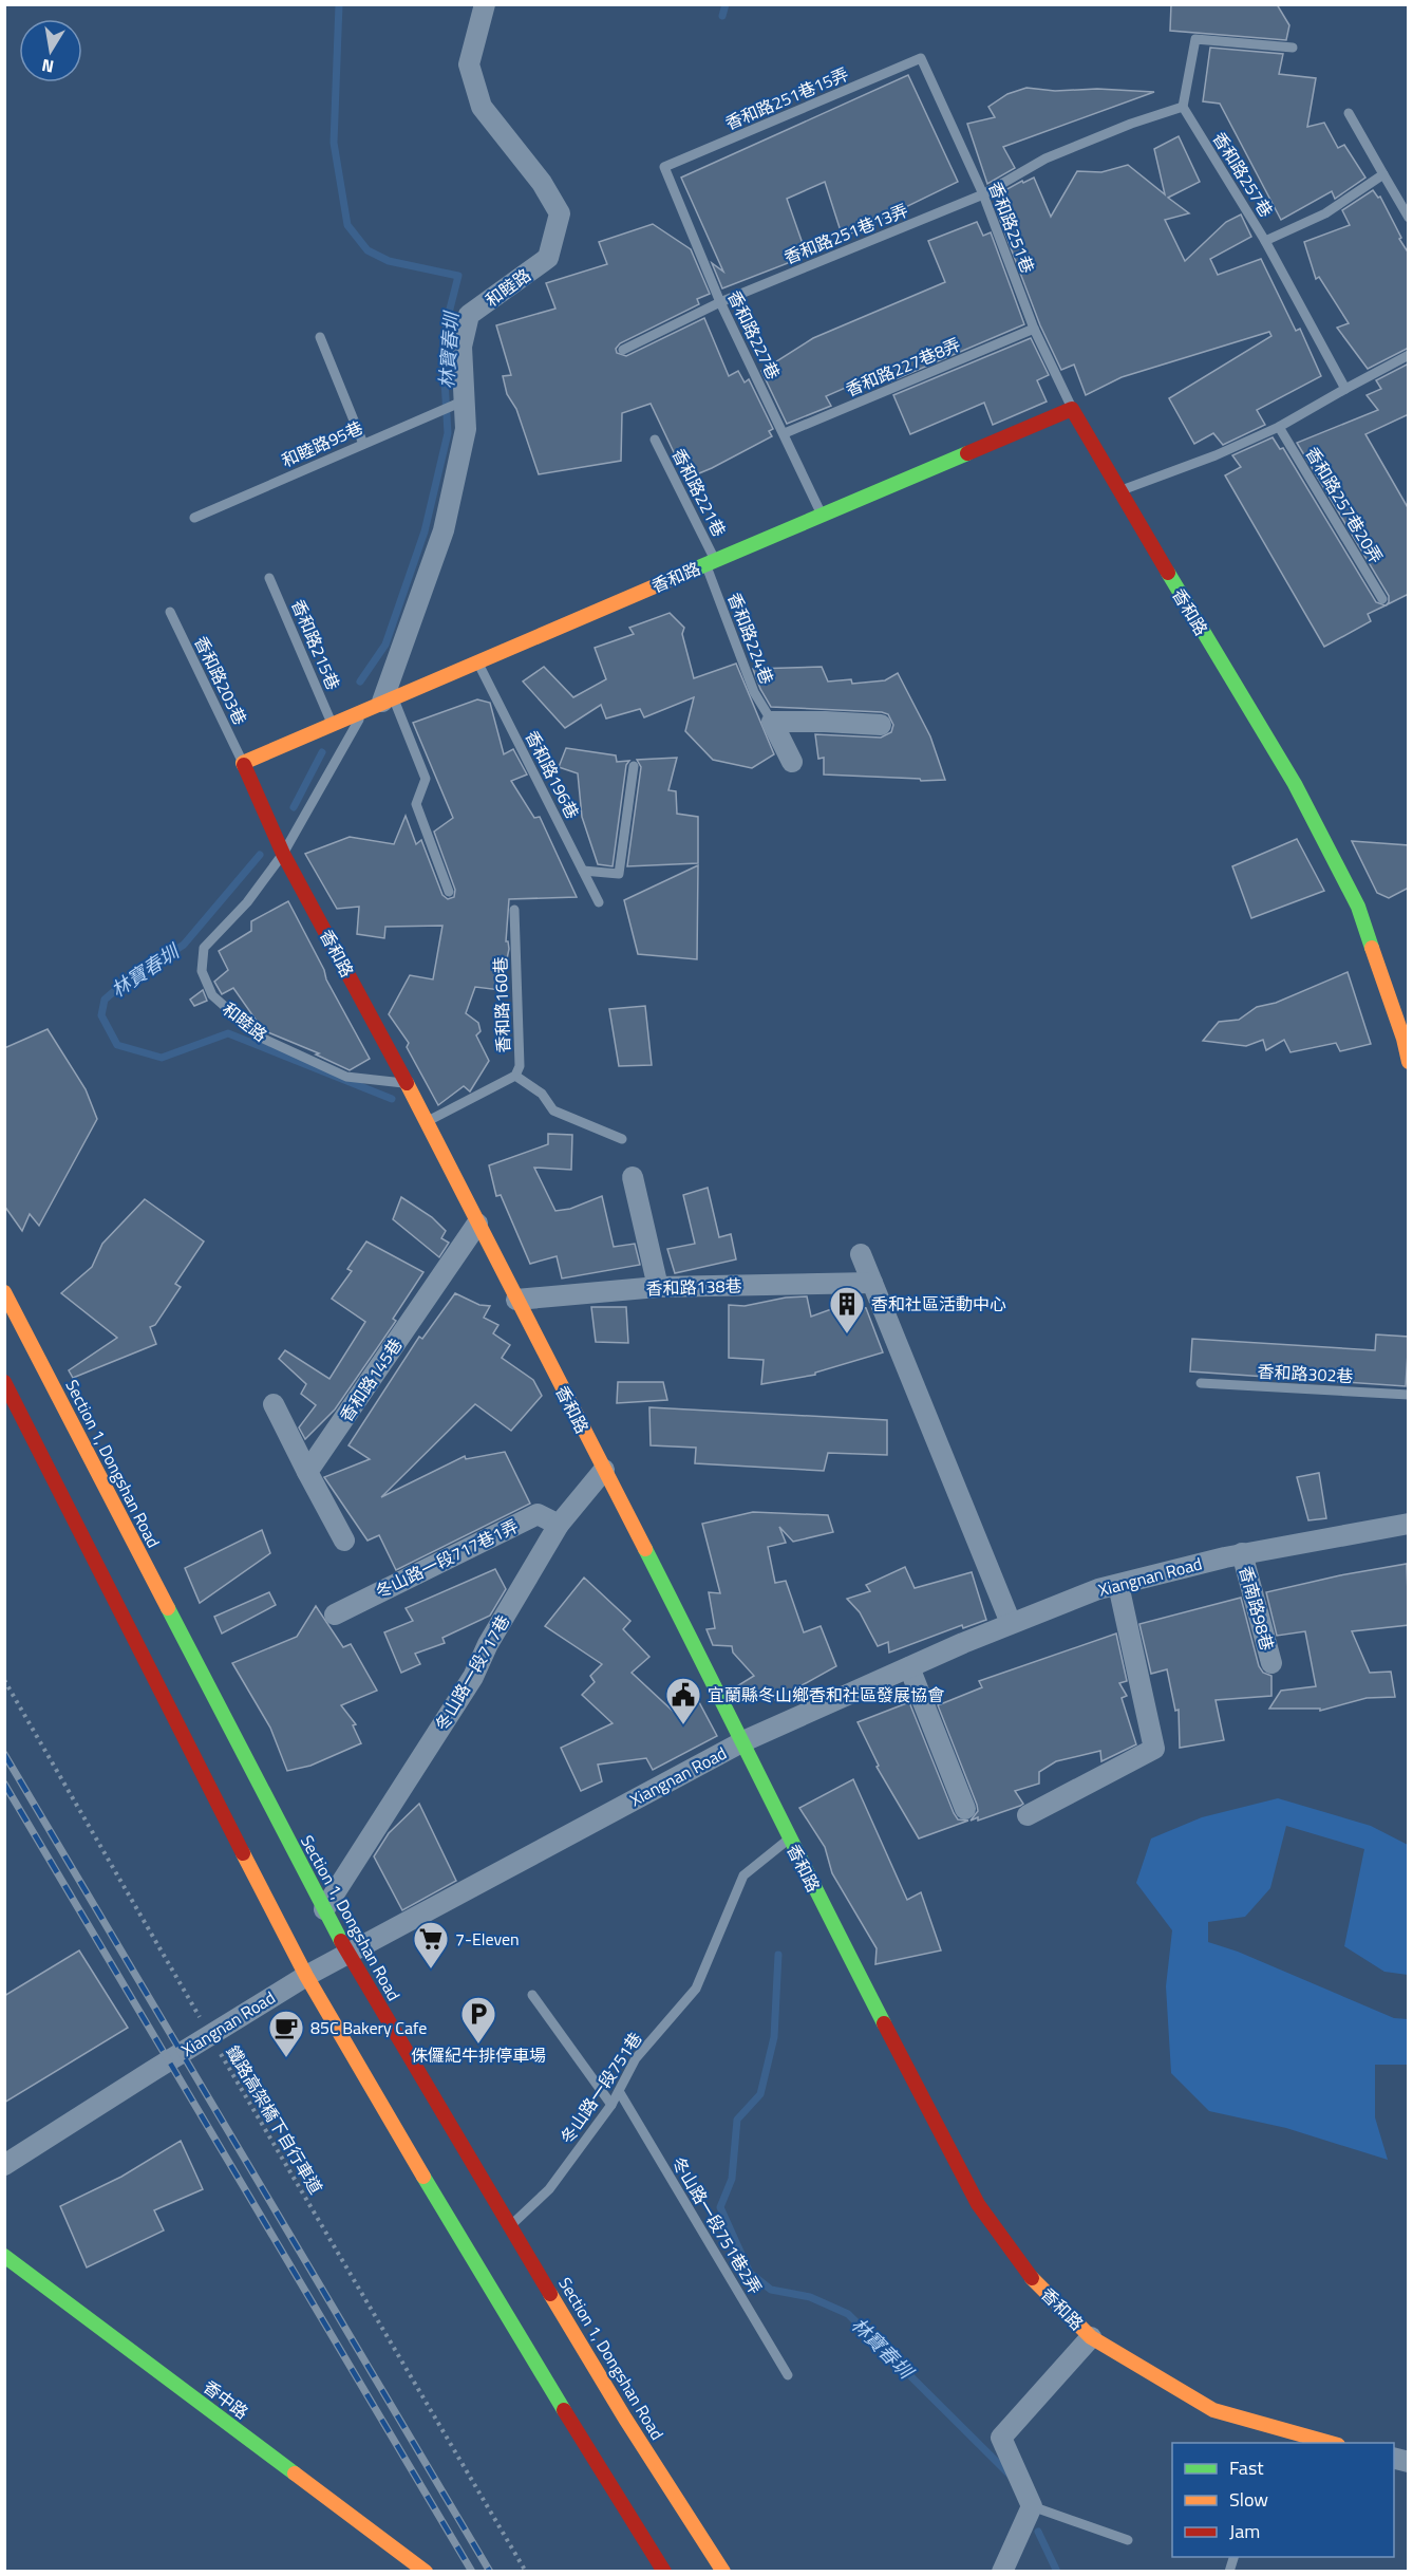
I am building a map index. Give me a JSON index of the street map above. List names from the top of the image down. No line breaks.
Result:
{"streets":{"street":["和睦路","香和路","香和路138巷","香和路145巷","Section 1, Dongshan Road","冬山路一段717巷1弄","Xiangnan Road","香南路98巷","冬山路一段717巷","香中路"],"lane":["香和路251巷15弄","香和路257巷","香和路251巷","香和路251巷13弄","香和路227巷","香和路227巷8弄","和睦路95巷","香和路221巷","香和路257巷20弄","香和路224巷","香和路215巷","香和路203巷","香和路196巷","香和路160巷","香和路302巷","冬山路一段751巷","冬山路一段751巷2弄"],"path":["鐵路高架橋下自行車道"]},"crossings":[["香和路251巷15弄","香和路251巷"],["香和路251巷15弄","香和路227巷"],["香和路257巷","香和路251巷13弄"],["香和路251巷","香和路251巷13弄"],["香和路251巷","香和路227巷8弄"],["香和路251巷","香和路"],["香和路251巷13弄","香和路227巷"],["和睦路","和睦路95巷"],["和睦路","香和路"],["香和路227巷","香和路227巷8弄"],["香和路227巷","香和路"],["香和路221巷","香和路"],["香和路221巷","香和路224巷"],["香和路","香和路224巷"],["香和路","香和路215巷"],["香和路","香和路203巷"],["香和路","香和路196巷"],["香和路","香和路160巷"],["香和路","香和路138巷"],["香和路","香和路145巷"],["香和路","Xiangnan Road"],["香和路","冬山路一段717巷"],["香和路","冬山路一段751巷"],["Section 1, Dongshan Road","Xiangnan Road"],["Section 1, Dongshan Road","冬山路一段717巷"],["Section 1, Dongshan Road","冬山路一段751巷"],["冬山路一段717巷1弄","冬山路一段717巷"],["Xiangnan Road","香南路98巷"],["Xiangnan Road","鐵路高架橋下自行車道"],["冬山路一段751巷","冬山路一段751巷2弄"]],"water":["林寶春圳"],"places":{"building":["香和社區活動中心"],"public building":["宜蘭縣冬山鄉香和社區發展協會"],"supermarket":["7-Eleven"],"parking":["侏儸紀牛排停車場"],"cafe":["85C Bakery Cafe"]},"legend":["Fast","Slow","Jam"],"north":"bottom"}
